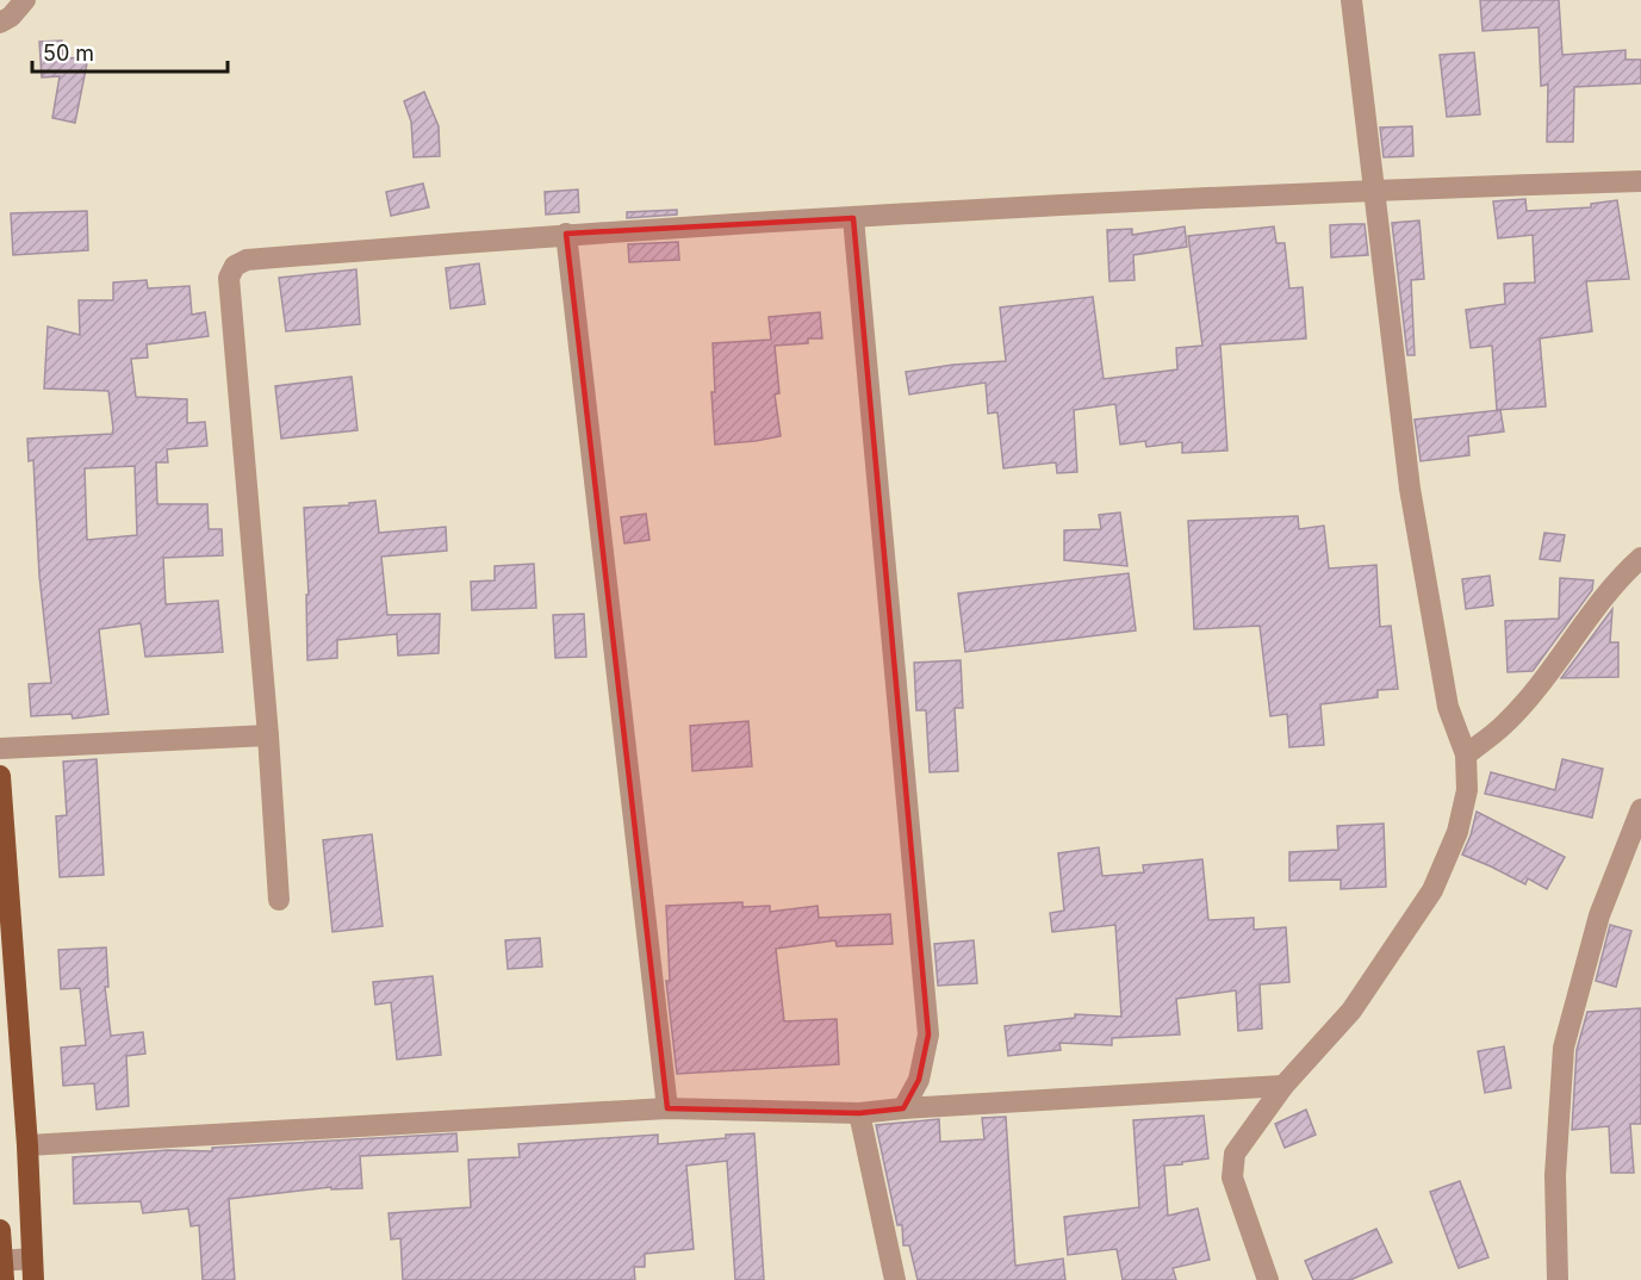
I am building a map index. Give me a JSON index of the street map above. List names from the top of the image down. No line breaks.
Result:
{"scale_bar":"50 m"}
